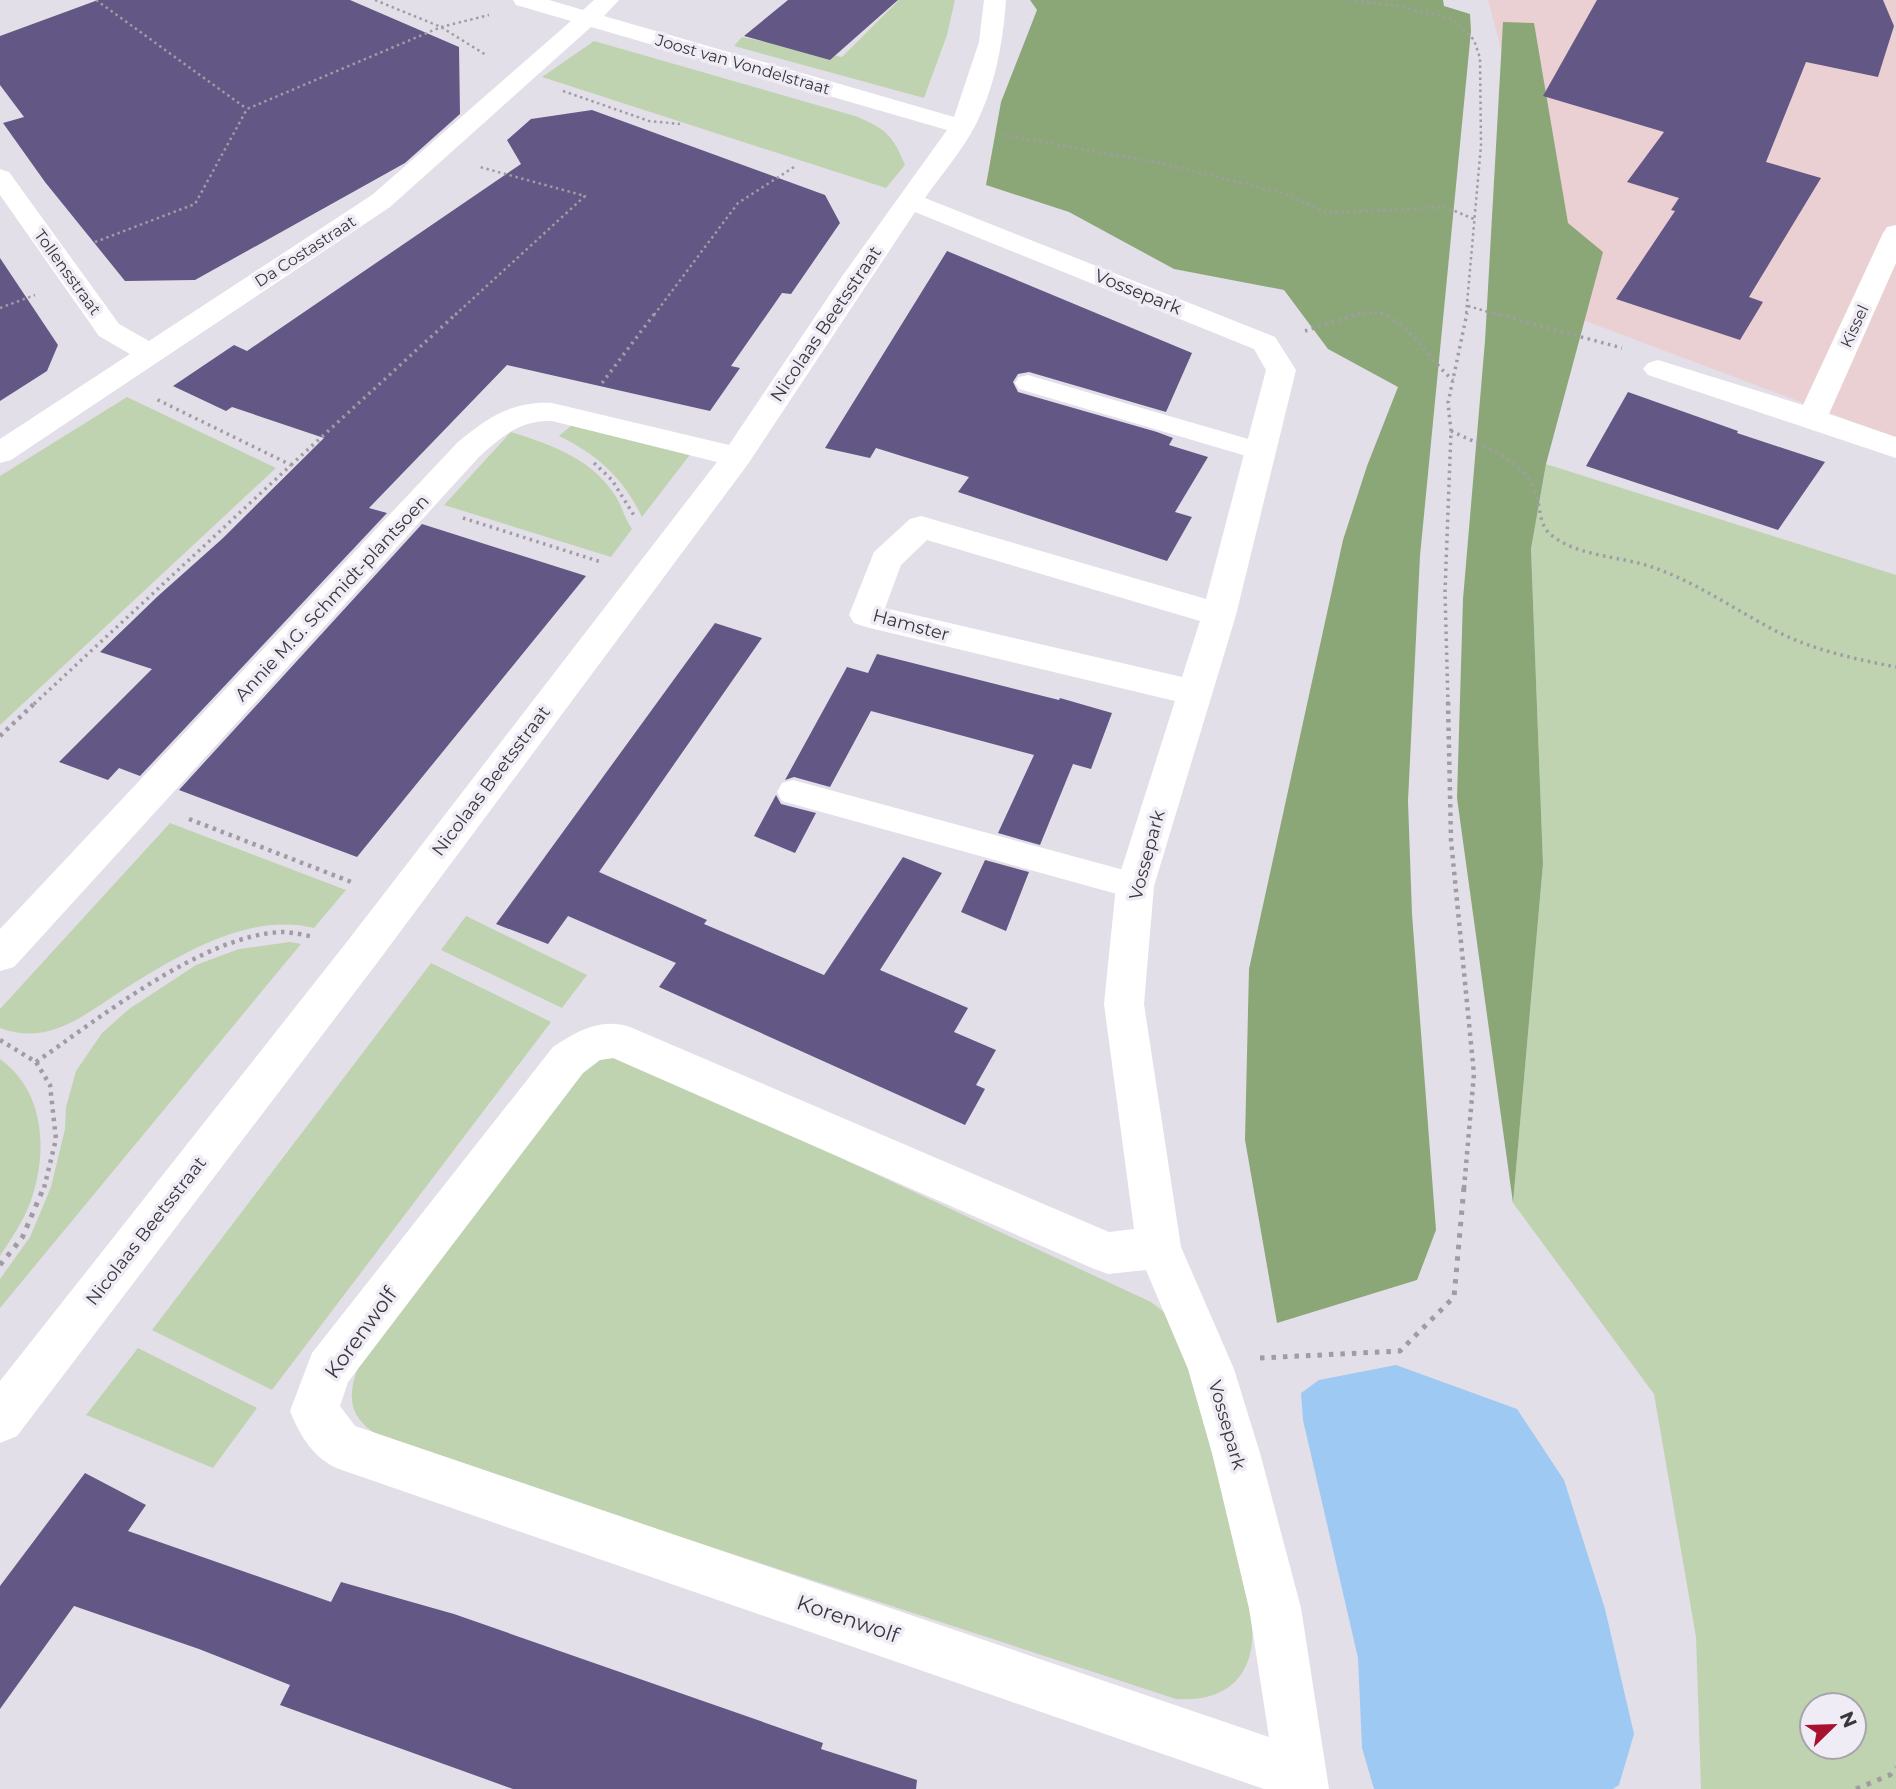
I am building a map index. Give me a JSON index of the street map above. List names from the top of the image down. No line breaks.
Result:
{"streets":{"street":["Joost van Vondelstraat","Da Costastraat","Tollensstraat","Vossepark","Nicolaas Beetsstraat","Kissel","Annie M.G. Schmidt-plantsoen","Hamster","Korenwolf"]},"crossings":[["Joost van Vondelstraat","Da Costastraat"],["Joost van Vondelstraat","Nicolaas Beetsstraat"],["Da Costastraat","Tollensstraat"],["Vossepark","Nicolaas Beetsstraat"],["Vossepark","Hamster"],["Vossepark","Korenwolf"],["Nicolaas Beetsstraat","Annie M.G. Schmidt-plantsoen"]],"north":"top right"}
